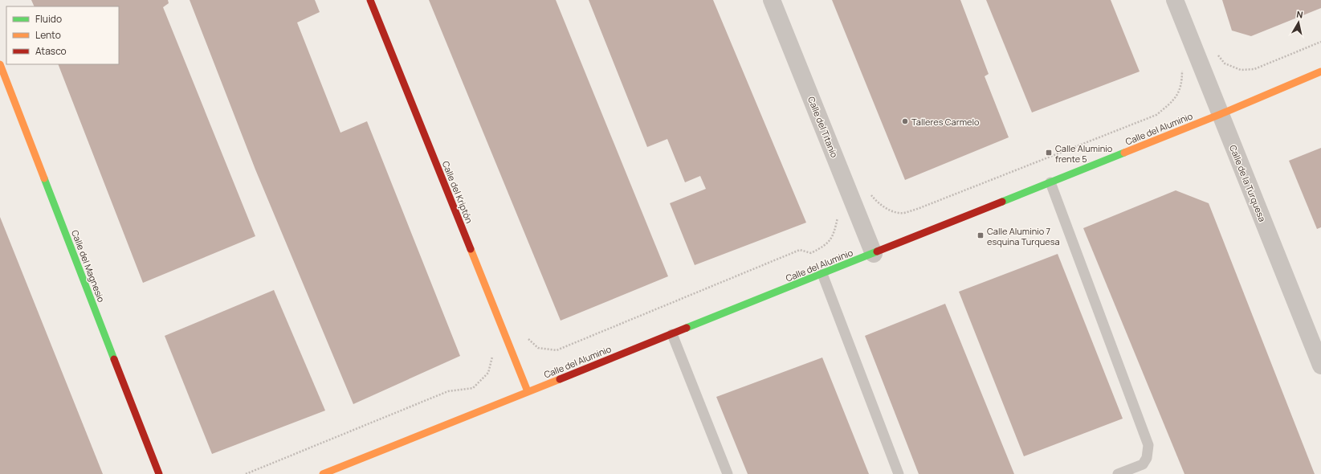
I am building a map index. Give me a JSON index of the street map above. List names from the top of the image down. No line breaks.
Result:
{"streets":{"street":["Calle del Titanio","Calle del Aluminio","Calle de la Turquesa","Calle del Kriptón","Calle del Magnesio"]},"crossings":[["Calle del Titanio","Calle del Aluminio"],["Calle del Aluminio","Calle de la Turquesa"],["Calle del Aluminio","Calle del Kriptón"]],"places":{"other":["Talleres Carmelo"],"transit":["Calle Aluminio frente 5","Calle Aluminio 7 esquina Turquesa"]},"legend":["Fluido","Lento","Atasco"],"north":"top"}
